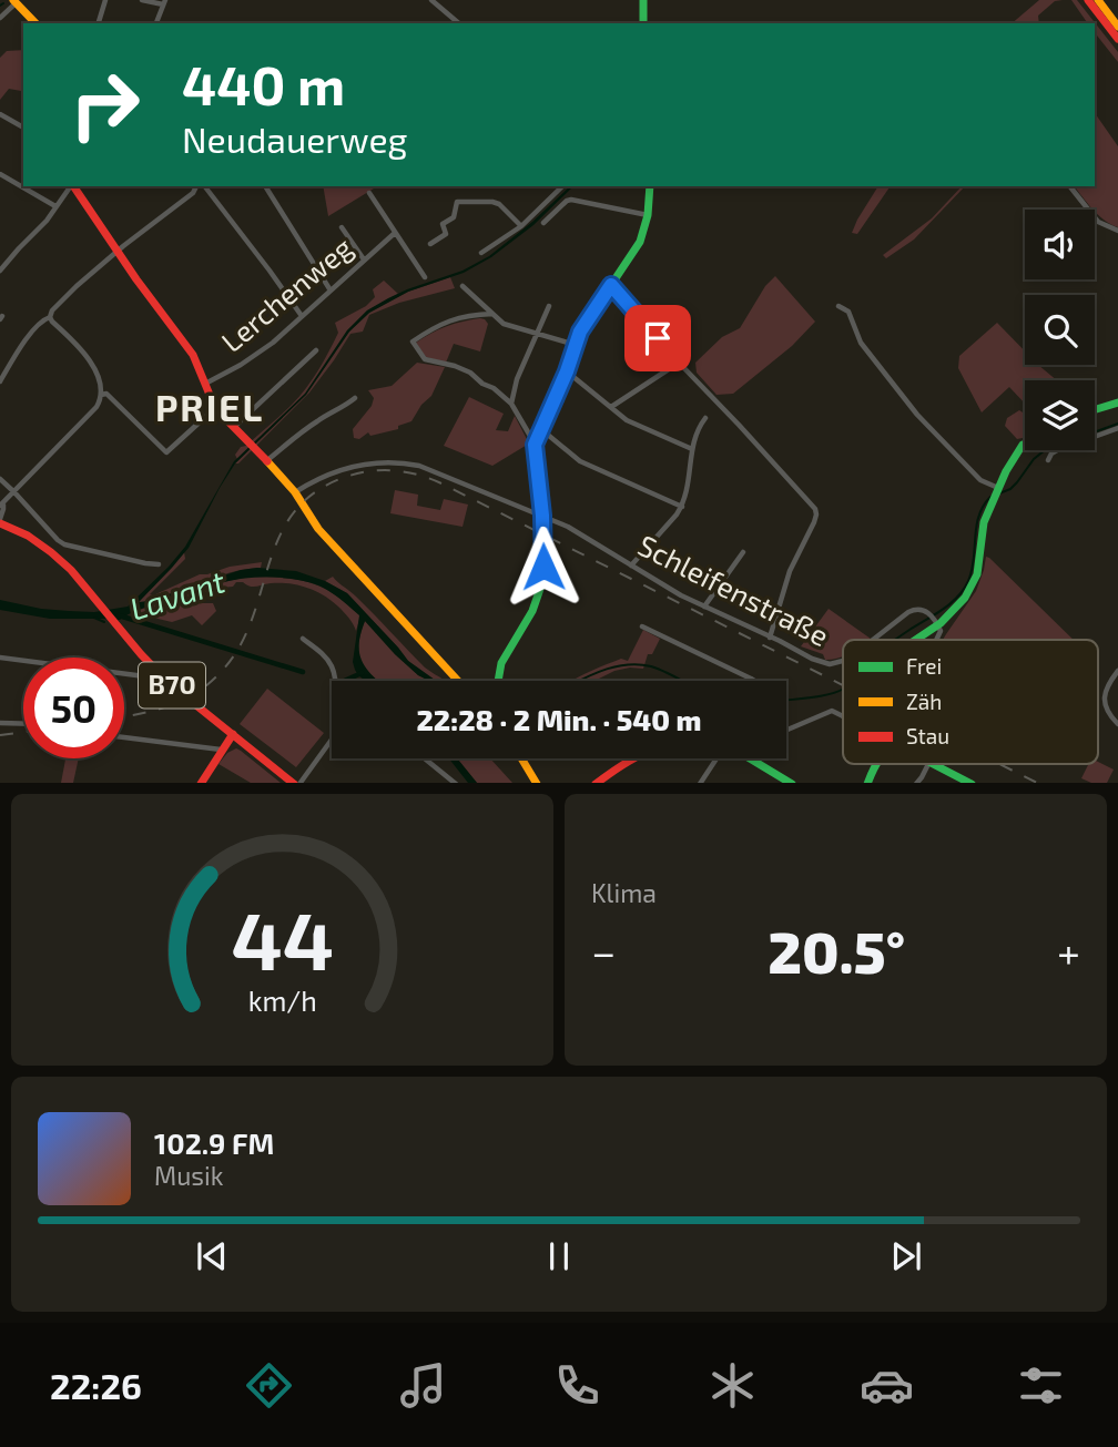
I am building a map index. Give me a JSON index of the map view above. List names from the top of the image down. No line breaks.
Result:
{"streets":{"main road":["B70"],"street":["Lerchenweg","Schleifenstraße"]},"districts":["PRIEL"],"water":["Lavant"],"legend":["Frei","Zäh","Stau"],"page":{"turn":["440 m","Neudauerweg"],"limit":"50","trip":"22:28 · 2 Min. · 540 m","tile":"Klima","heat":["−","20.5°","+"],"song":["102.9 FM","Musik"],"tabs":"22:26","gauge":["44","km/h"]}}
